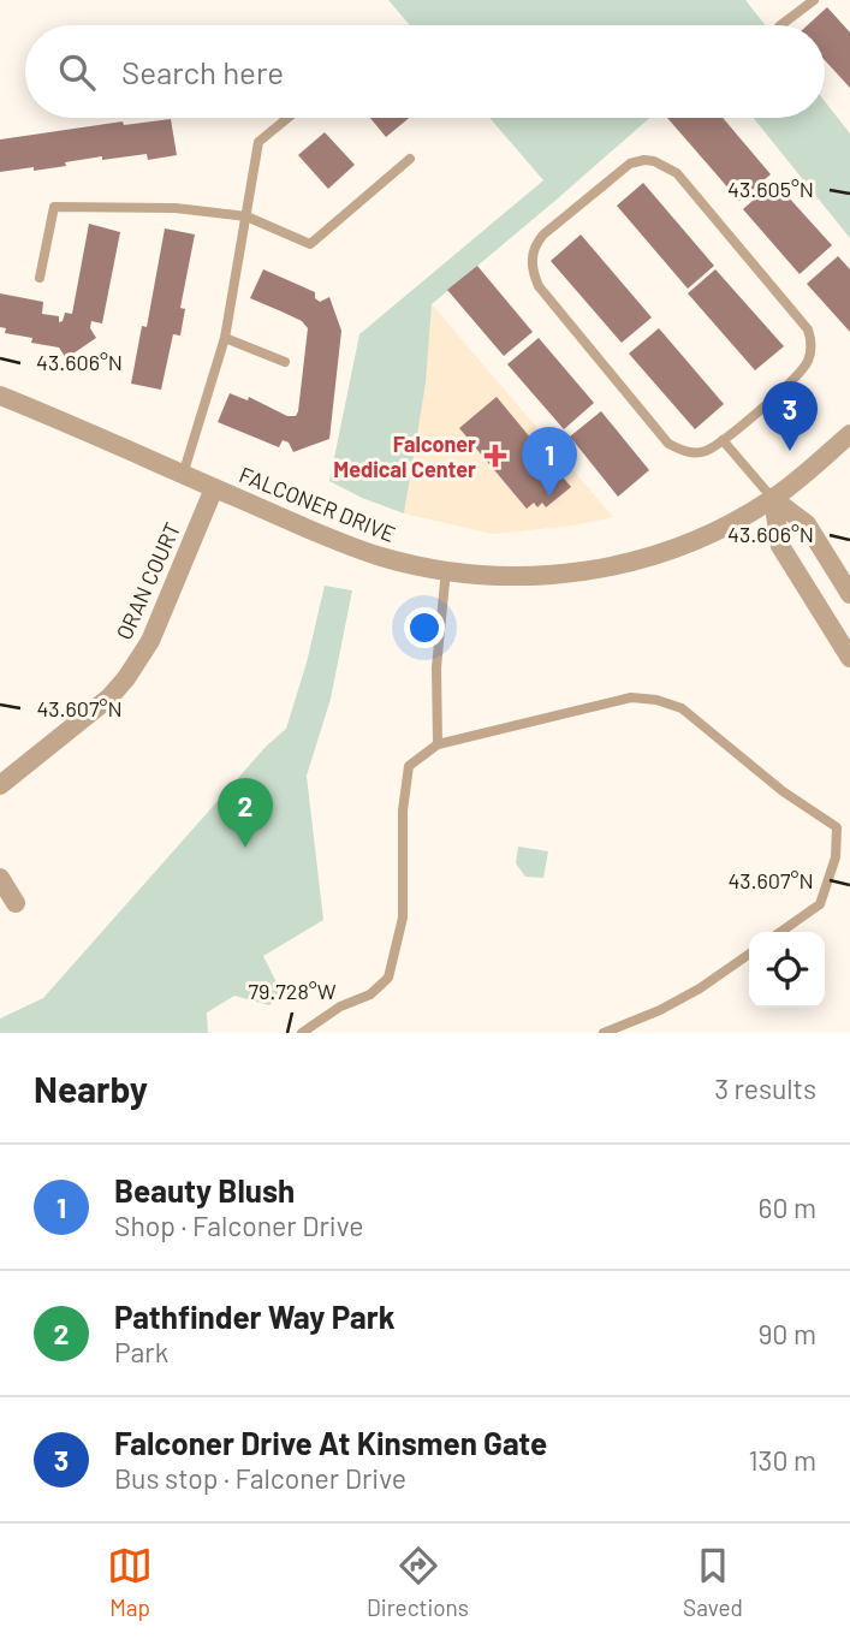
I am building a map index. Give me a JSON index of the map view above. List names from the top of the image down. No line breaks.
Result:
{"streets":{"street":["FALCONER DRIVE","ORAN COURT"]},"crossings":[["FALCONER DRIVE","ORAN COURT"]],"places":{"health":["Falconer Medical Center"]},"page":{"search":"Search here","pins":["3","1","2"],"heading":["Nearby","3 results"],"list":[{"mark":"1","name":"Beauty Blush","note":"Shop · Falconer Drive","value":"60 m"},{"mark":"2","name":"Pathfinder Way Park","note":"Park","value":"90 m"},{"mark":"3","name":"Falconer Drive At Kinsmen Gate","note":"Bus stop · Falconer Drive","value":"130 m"}],"nav":["Map","Directions","Saved"]},"coordinates":["43.605°N","43.606°N","43.607°N","79.728°W"]}
